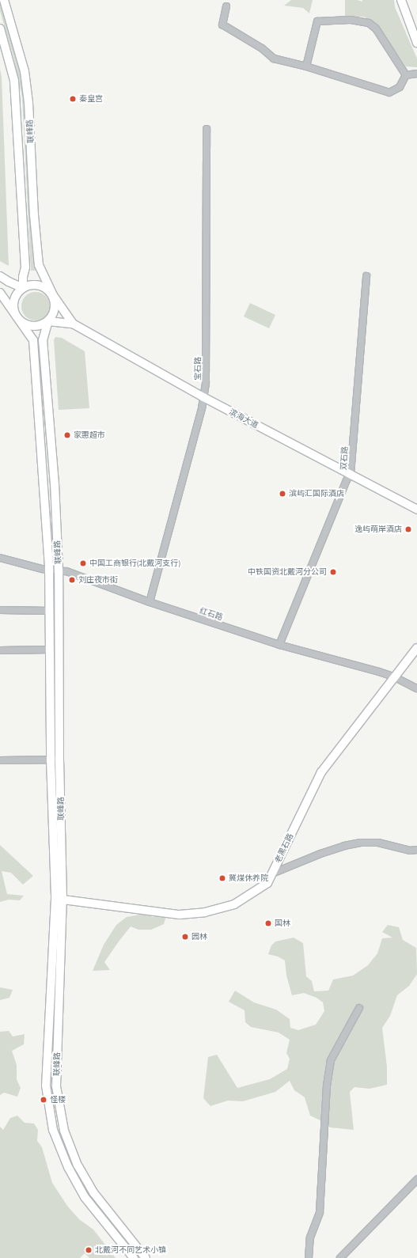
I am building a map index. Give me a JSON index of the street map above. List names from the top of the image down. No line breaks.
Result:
{"streets":{"main road":["联峰路","滨海大道","老黑石路"],"street":["宝石路","双石路","红石路"]},"crossings":[["联峰路","红石路"],["联峰路","老黑石路"],["宝石路","滨海大道"],["宝石路","红石路"],["滨海大道","双石路"],["双石路","红石路"],["红石路","老黑石路"]],"places":["秦皇宫","家惠超市","滨屿汇国际酒店","逸屿萌岸酒店","中国工商银行(北戴河支行)","中铁国资北戴河分公司","刘庄夜市街","冀煤休养院","国林","园林","怪楼","北戴河不同艺术小镇"]}
